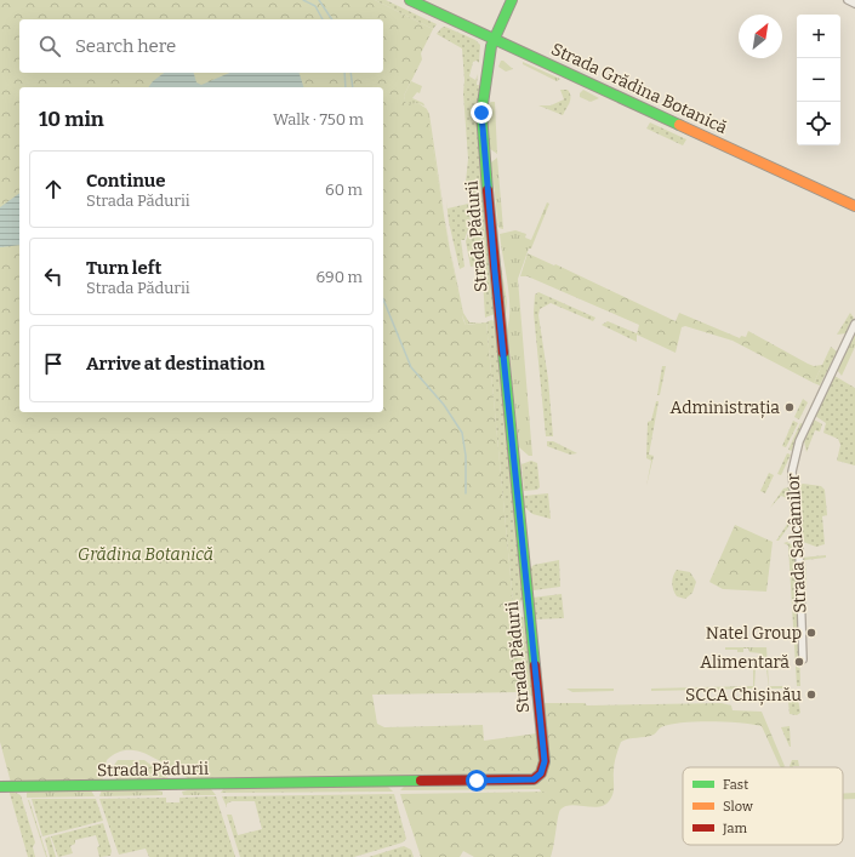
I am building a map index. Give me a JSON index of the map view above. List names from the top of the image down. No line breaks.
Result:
{"streets":{"street":["Strada Grădina Botanică","Strada Pădurii","Strada Salcâmilor"]},"crossings":[["Strada Grădina Botanică","Strada Pădurii"]],"parks":["Grădina Botanică"],"places":["Administrația","Natel Group","Alimentară","SCCA Chișinău"],"legend":["Fast","Slow","Jam"],"north":"top right","page":{"map_buttons":["+","−"],"search":"Search here","heading":["10 min","Walk · 750 m"],"list":[["Continue","Strada Pădurii","60 m"],["Turn left","Strada Pădurii","690 m"],"Arrive at destination"]}}
